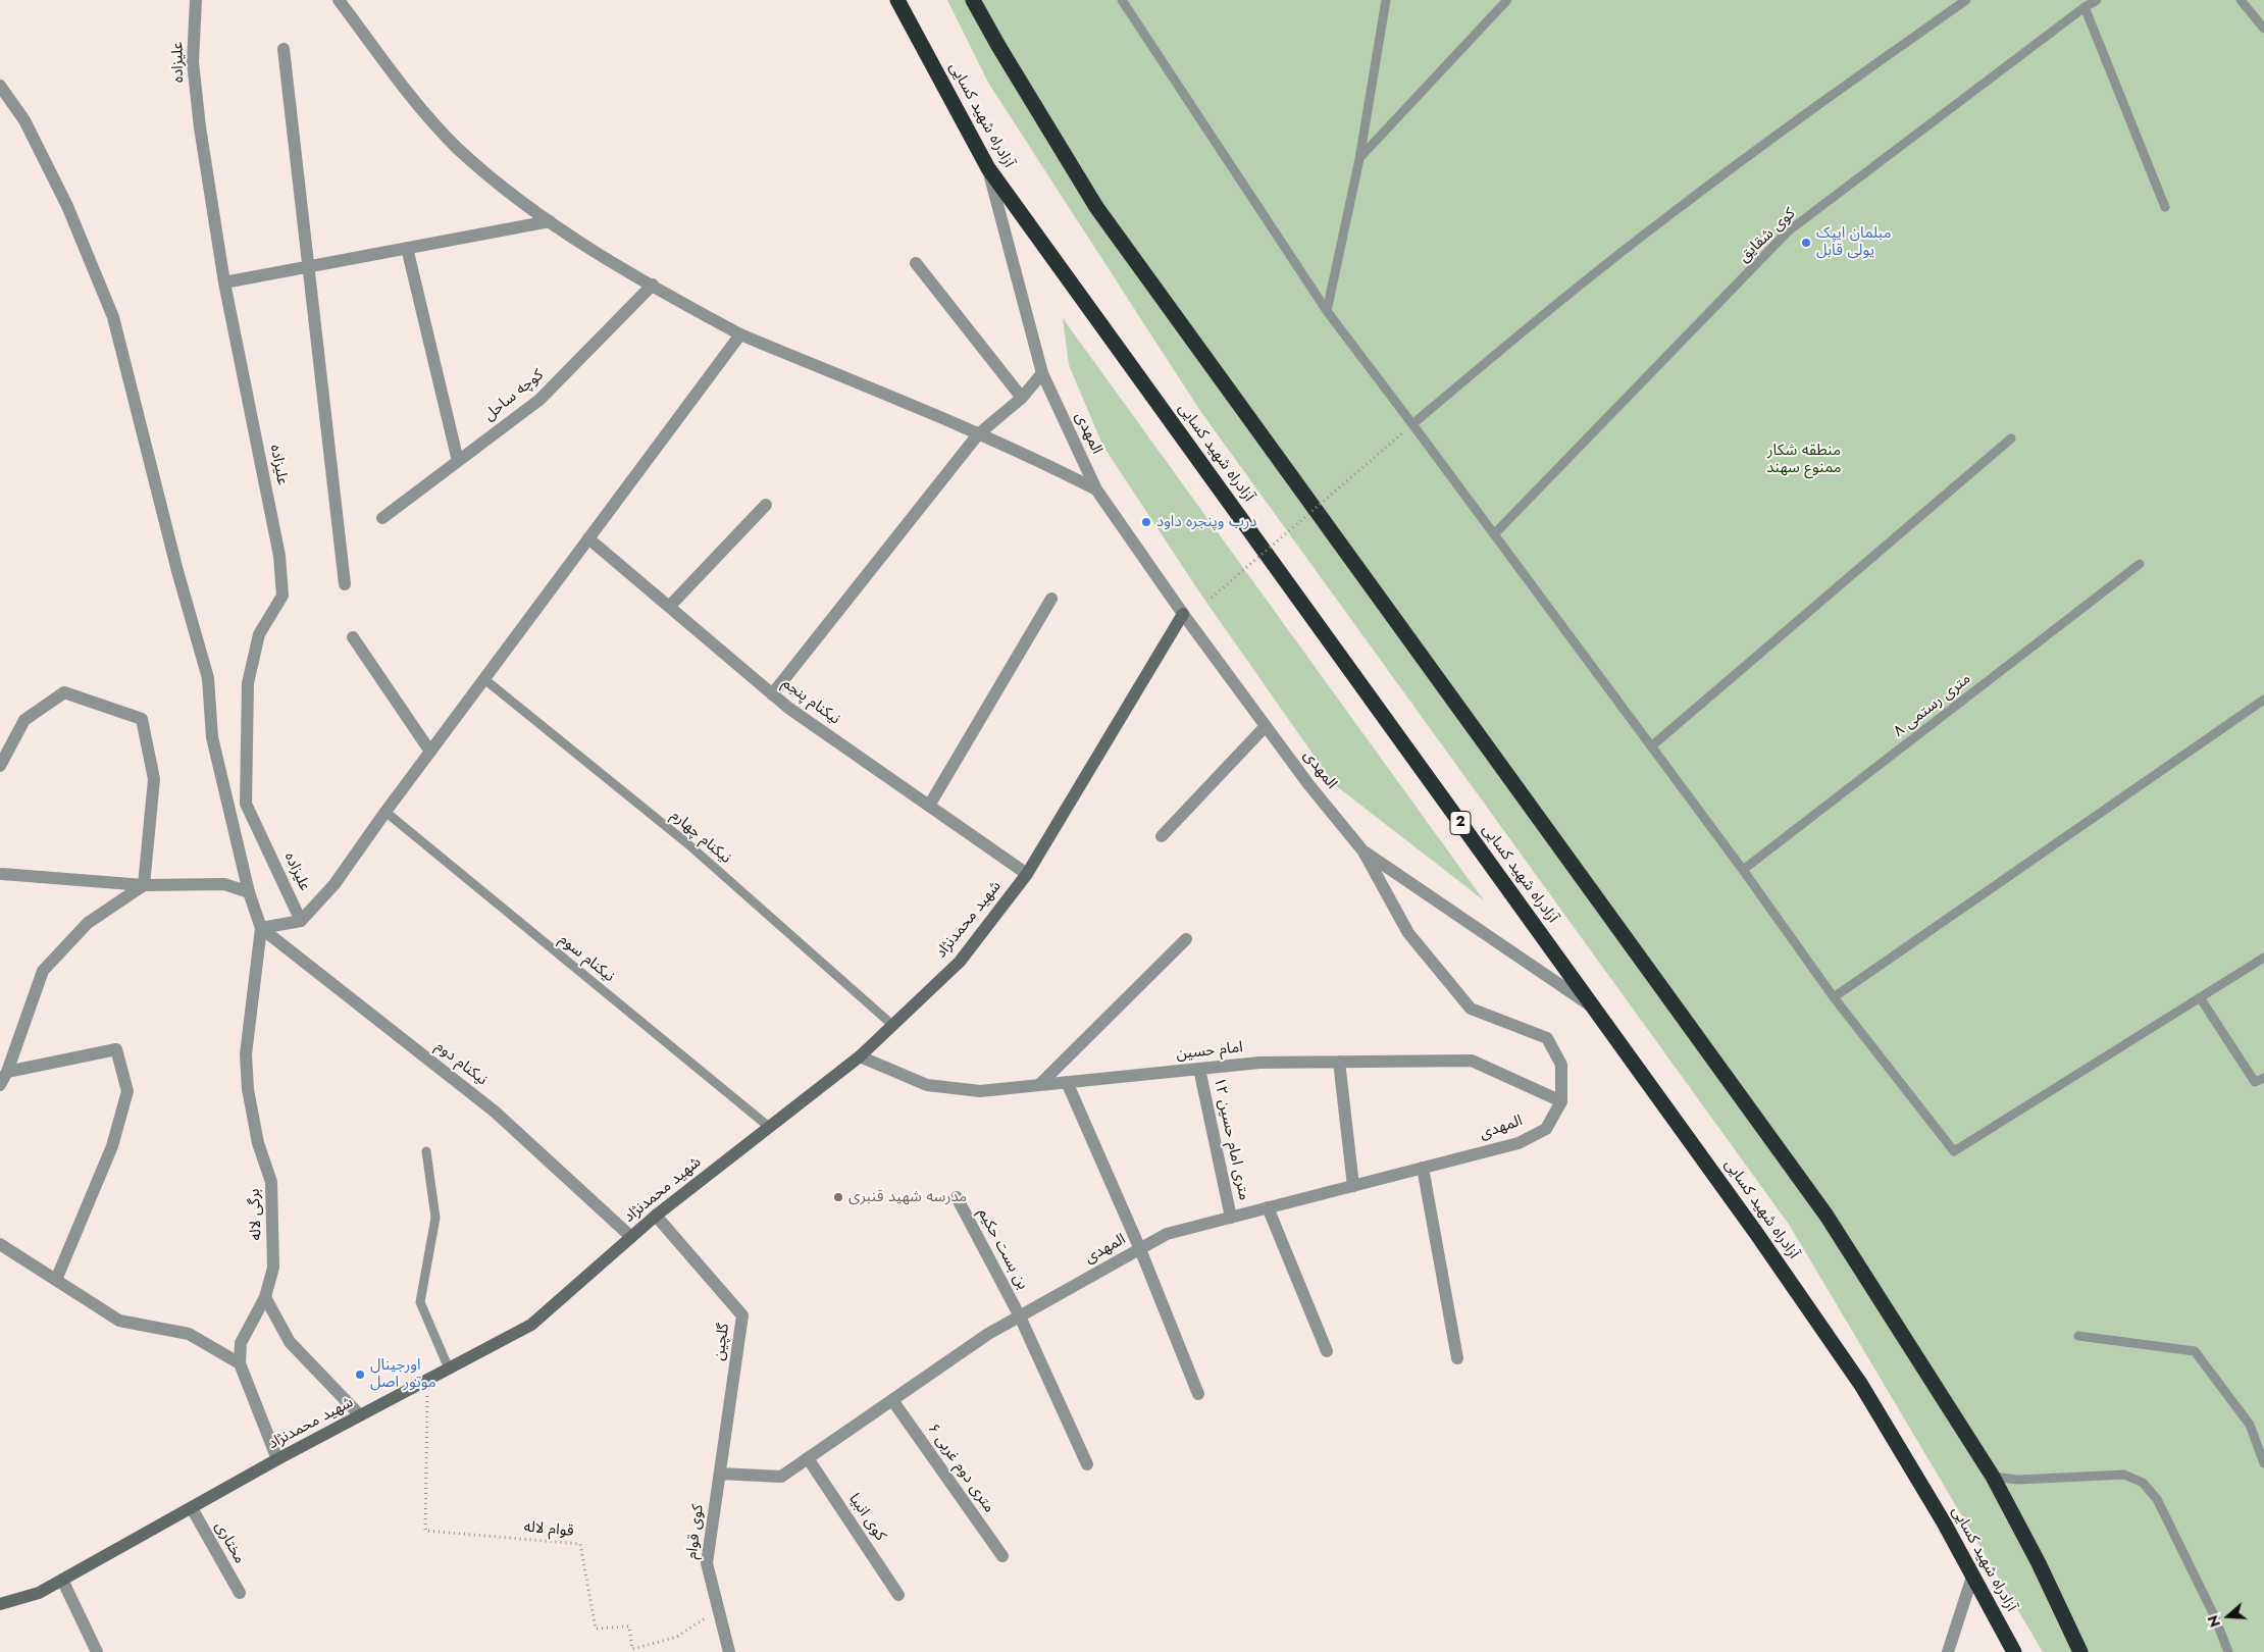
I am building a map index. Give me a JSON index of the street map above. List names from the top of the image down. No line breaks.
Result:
{"streets":{"highway":["آزادراه شهید کسایی","2"],"main road":["شهید محمدنژاد"],"street":["علیزاده","کوچه ساحل","المهدی","نیکنام پنجم","امام حسین","نیکنام دوم","۱۲ متری امام حسین","برگی لاله","بن بست حکیم","گلچین","۶ متری دوم غربی","کوی انبیا","کوی قوام","مختاری"],"lane":["کوی شقایق","۸ متری رستمی","نیکنام چهارم","نیکنام سوم"],"path":["قوام لاله"]},"crossings":[["آزادراه شهید کسایی","المهدی"],["المهدی","شهید محمدنژاد"],["المهدی","امام حسین"],["المهدی","۱۲ متری امام حسین"],["المهدی","بن بست حکیم"],["المهدی","گلچین"],["المهدی","۶ متری دوم غربی"],["المهدی","کوی انبیا"],["المهدی","کوی قوام"],["نیکنام پنجم","شهید محمدنژاد"],["نیکنام چهارم","شهید محمدنژاد"],["شهید محمدنژاد","نیکنام سوم"],["شهید محمدنژاد","امام حسین"],["شهید محمدنژاد","نیکنام دوم"],["شهید محمدنژاد","برگی لاله"],["شهید محمدنژاد","گلچین"],["شهید محمدنژاد","قوام لاله"],["شهید محمدنژاد","مختاری"],["امام حسین","۱۲ متری امام حسین"],["نیکنام دوم","برگی لاله"],["گلچین","کوی قوام"],["قوام لاله","کوی قوام"]],"parks":["منطقه شکار ممنوع سهند"],"places":["مبلمان ایپک یولی قابل","درب وپنجره داود","مدرسه شهید قنبری","اورجینال موتور اصل"],"north":"left"}
